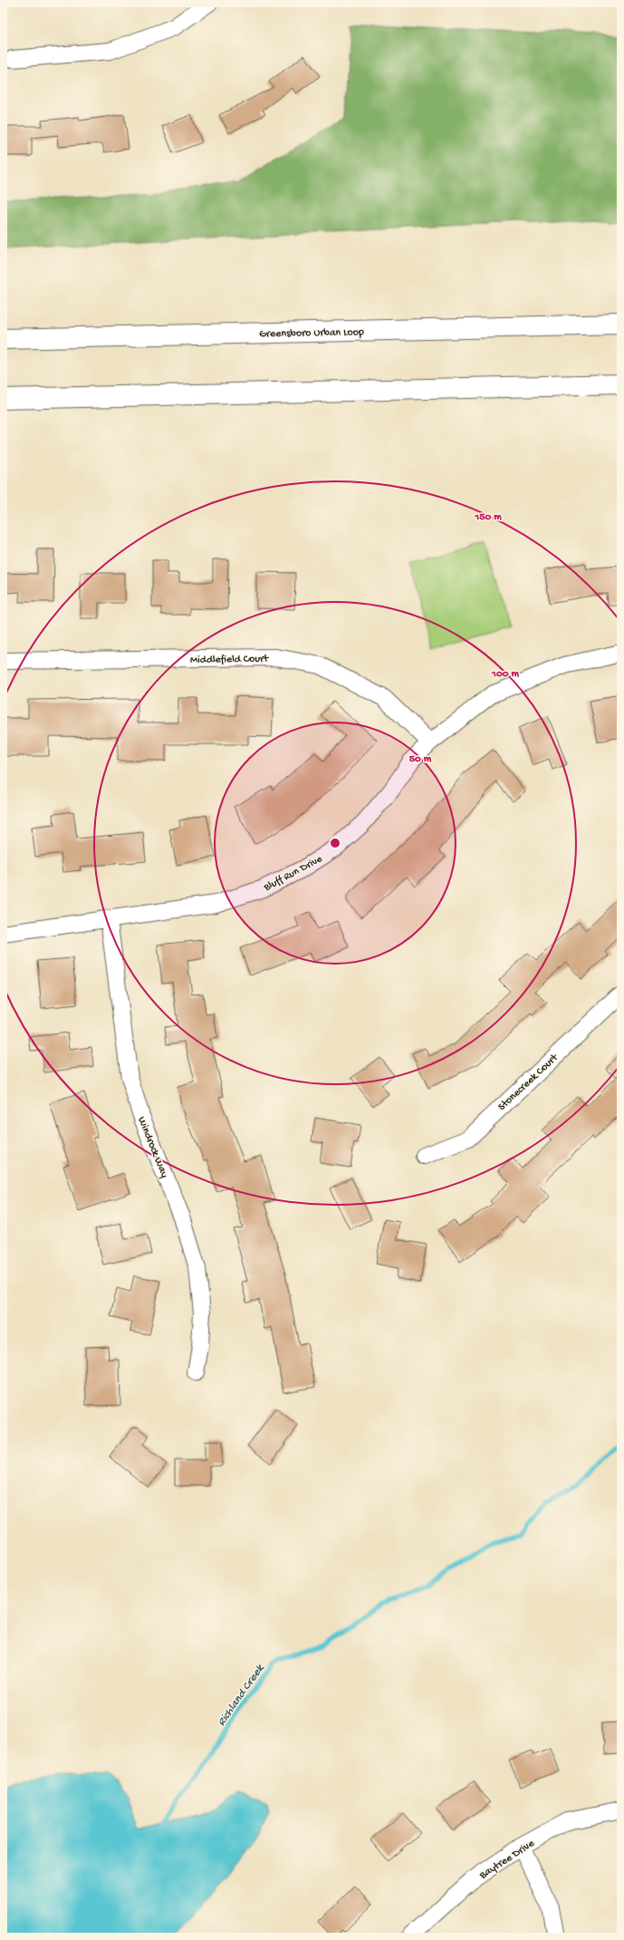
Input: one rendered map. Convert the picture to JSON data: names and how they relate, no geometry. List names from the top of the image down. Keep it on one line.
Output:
{"streets":{"highway":["Greensboro Urban Loop"],"street":["Middlefield Court","Bluff Run Drive","Stonecreek Court","Windrock Way","Baytree Drive"]},"crossings":[["Middlefield Court","Bluff Run Drive"],["Bluff Run Drive","Windrock Way"]],"water":["Richland Creek"],"rings":["150 m","100 m","50 m"]}
